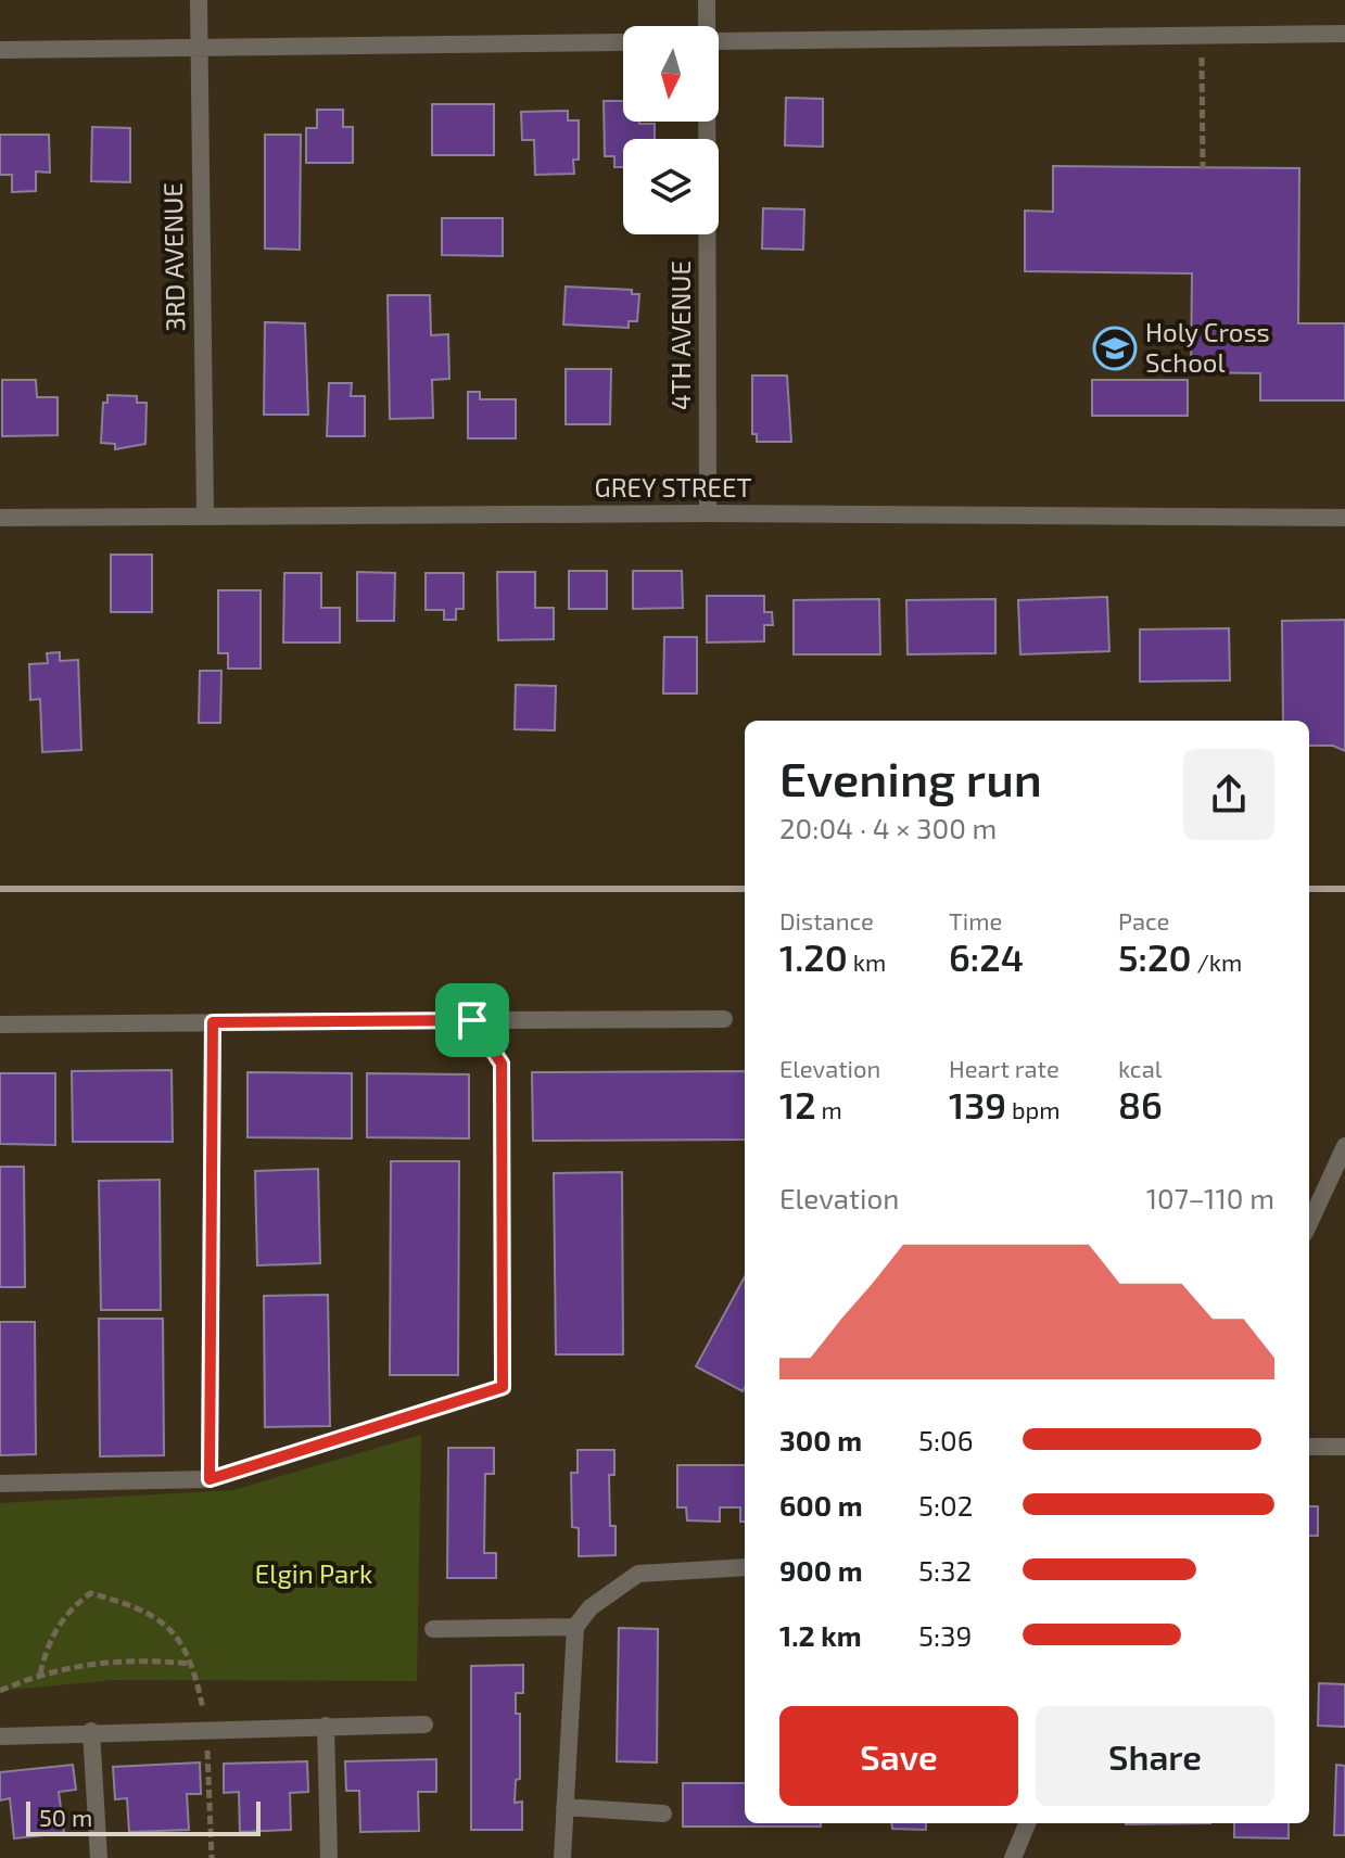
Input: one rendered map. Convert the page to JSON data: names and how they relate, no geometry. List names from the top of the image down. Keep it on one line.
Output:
{"streets":{"street":["3RD AVENUE","4TH AVENUE","GREY STREET"]},"crossings":[["3RD AVENUE","GREY STREET"],["4TH AVENUE","GREY STREET"]],"parks":["Elgin Park"],"places":{"school or university":["Holy Cross School"]},"scale_bar":"50 m","north":"bottom","page":{"heading":["Evening run","20:04 · 4 × 300 m"],"stats":[["Distance","1.20 km"],["Time","6:24"],["Pace","5:20 /km"],["Elevation","12 m"],["Heart rate","139 bpm"],["kcal","86"]],"chart":["Elevation","107–110 m"],"list":[{"name":"300 m","note":"5:06"},{"name":"600 m","note":"5:02"},{"name":"900 m","note":"5:32"},{"name":"1.2 km","note":"5:39"}],"buttons":["Save","Share"],"scale":"50 m"}}
